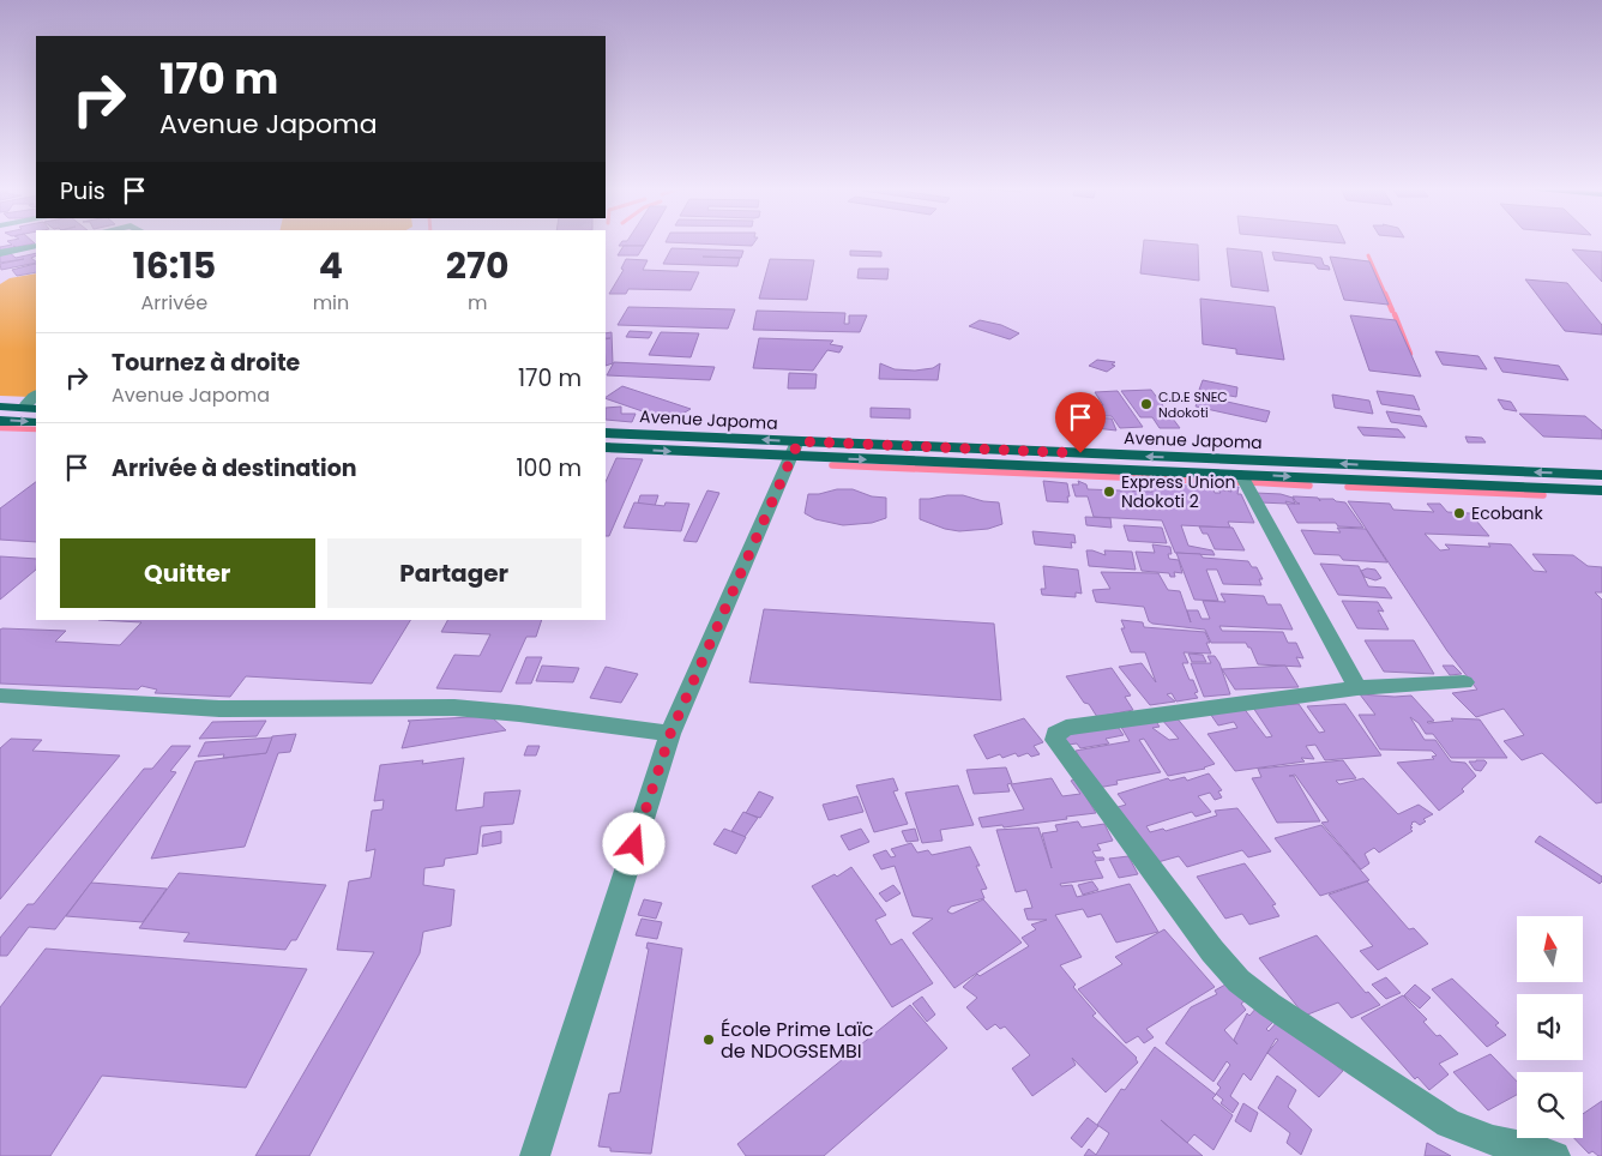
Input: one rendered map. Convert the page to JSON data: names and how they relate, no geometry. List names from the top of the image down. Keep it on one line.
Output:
{"streets":{"main road":["Avenue Japoma"]},"places":["C.D.E SNEC Ndokoti","Express Union Ndokoti 2","Ecobank","École Prime Laïc de NDOGSEMBI"],"north":"top","page":{"turn":["170 m","Avenue Japoma"],"then":"Puis","eta":["16:15","Arrivée","4","min","270","m"],"list":[{"name":"Tournez à droite","note":"Avenue Japoma","value":"170 m"},{"name":"Arrivée à destination","value":"100 m"}],"buttons":["Quitter","Partager"]}}
